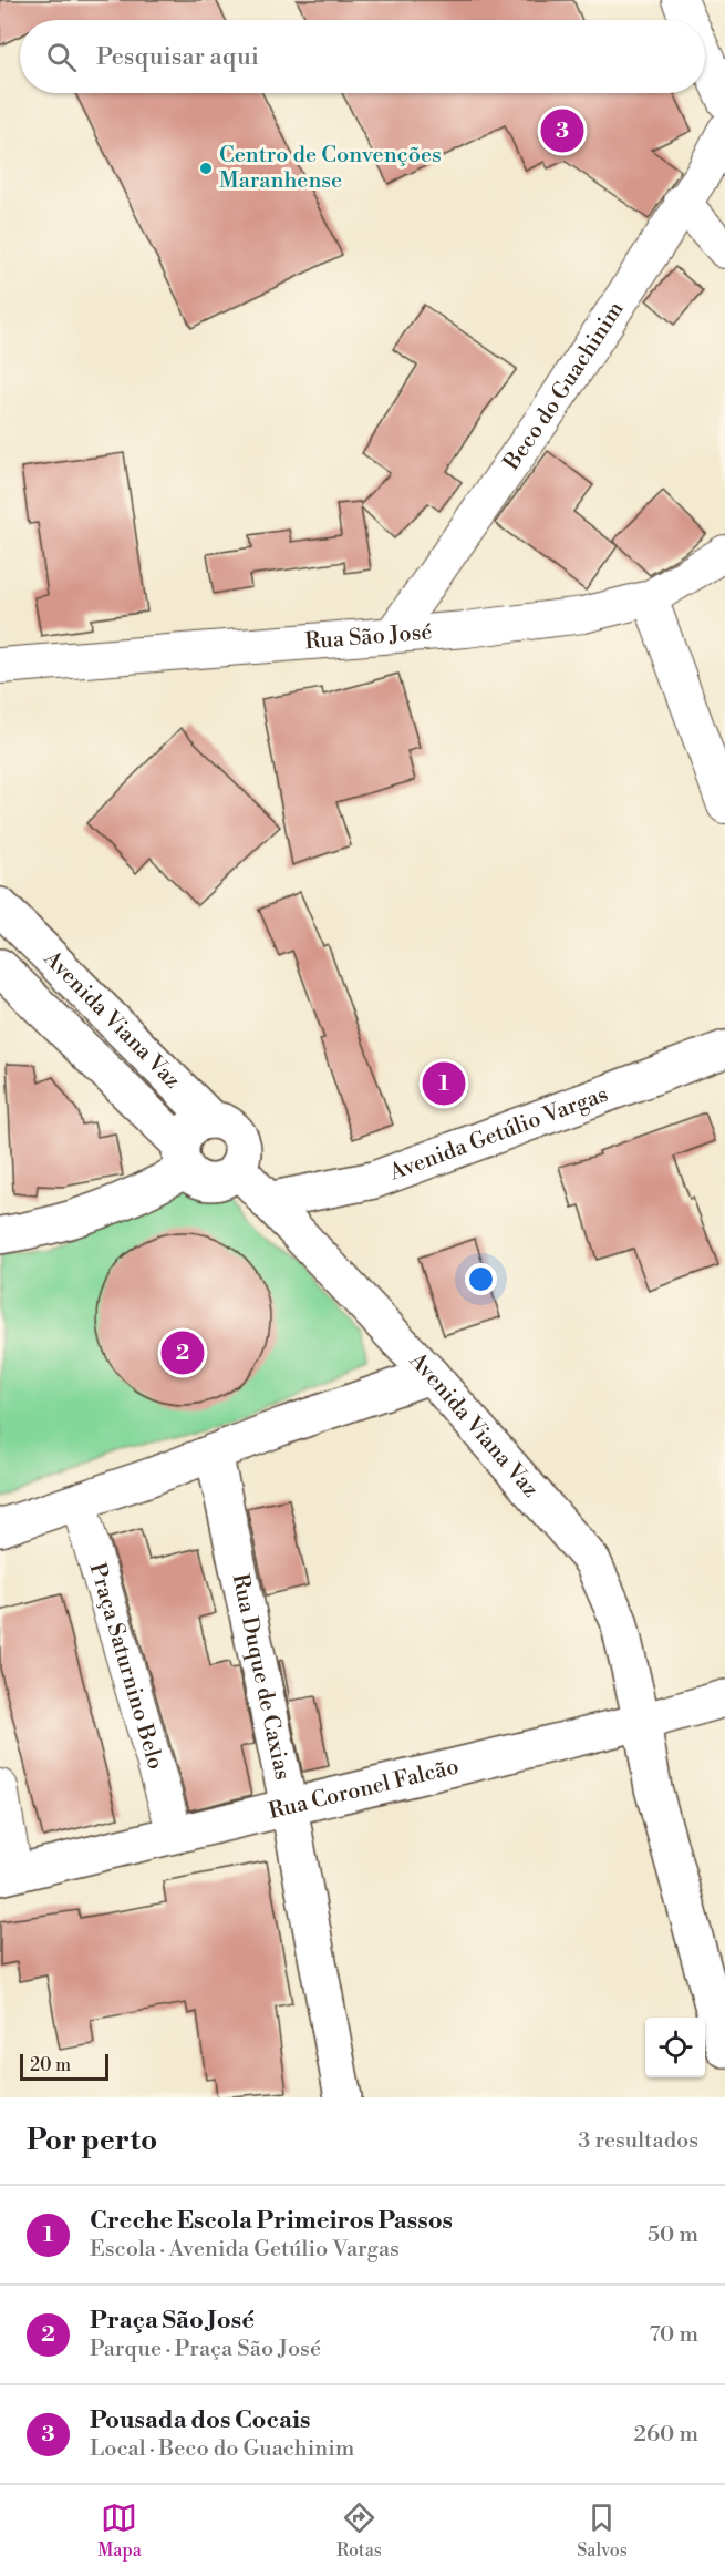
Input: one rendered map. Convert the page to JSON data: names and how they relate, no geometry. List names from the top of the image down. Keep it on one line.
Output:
{"streets":{"street":["Beco do Guachinim","Rua São José","Avenida Viana Vaz","Avenida Getúlio Vargas","Praça Saturnino Belo","Rua Duque de Caxias","Rua Coronel Falcão"]},"crossings":[["Beco do Guachinim","Rua São José"],["Avenida Viana Vaz","Avenida Getúlio Vargas"],["Avenida Viana Vaz","Rua Coronel Falcão"],["Praça Saturnino Belo","Rua Coronel Falcão"],["Rua Duque de Caxias","Rua Coronel Falcão"]],"places":["Centro de Convenções Maranhense"],"scale_bar":"20 m","page":{"search":"Pesquisar aqui","pins":["3","1","2"],"scale":"20 m","heading":["Por perto","3 resultados"],"list":[{"mark":"1","name":"Creche Escola Primeiros Passos","note":"Escola · Avenida Getúlio Vargas","value":"50 m"},{"mark":"2","name":"Praça São José","note":"Parque · Praça São José","value":"70 m"},{"mark":"3","name":"Pousada dos Cocais","note":"Local · Beco do Guachinim","value":"260 m"}],"nav":["Mapa","Rotas","Salvos"]}}
